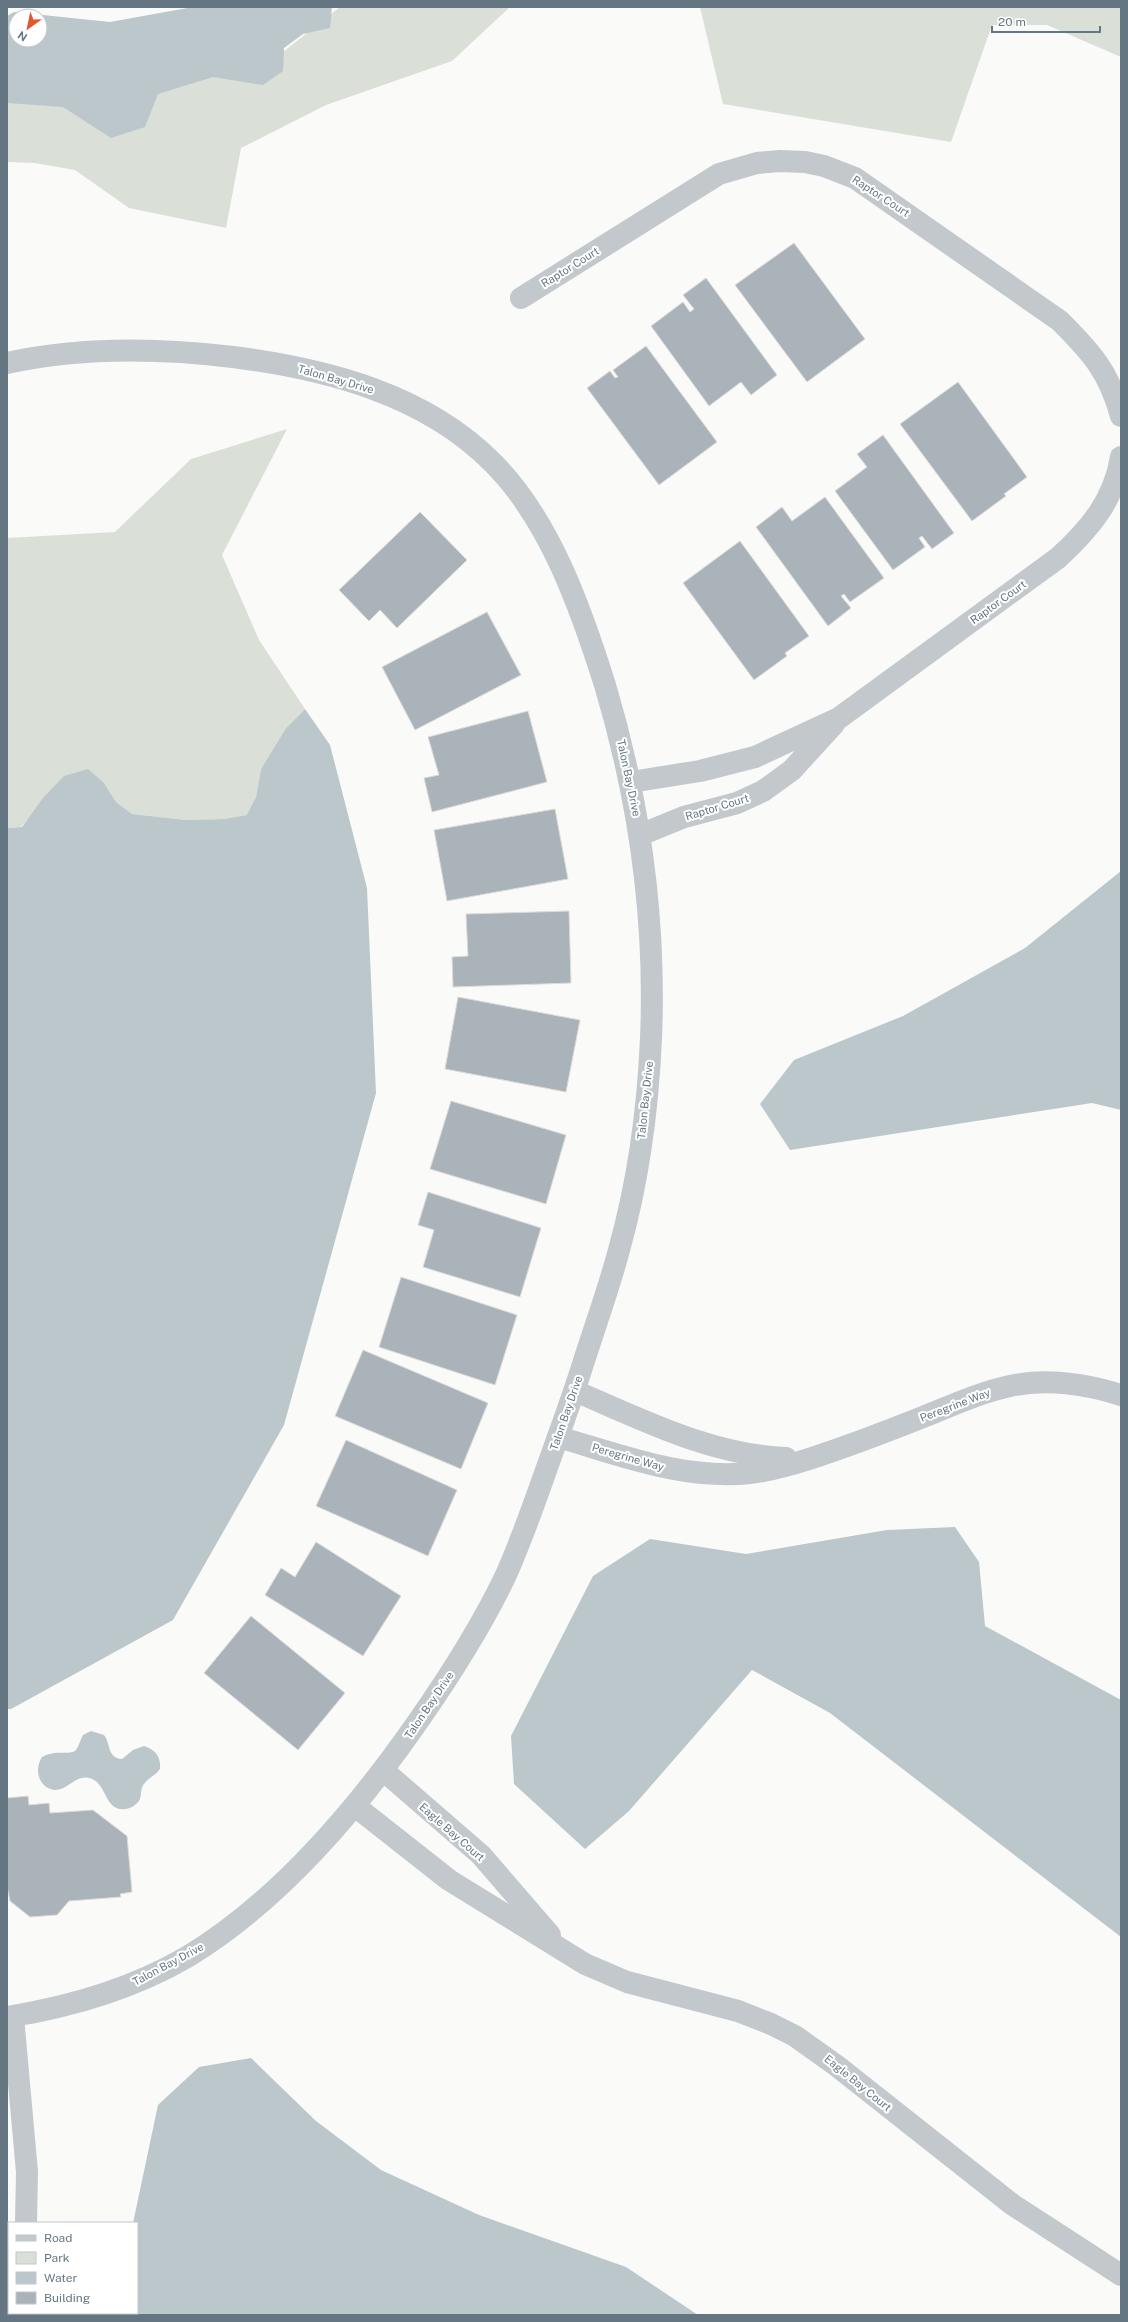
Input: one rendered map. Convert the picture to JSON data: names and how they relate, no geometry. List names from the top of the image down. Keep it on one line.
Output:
{"streets":{"street":["Raptor Court","Talon Bay Drive","Peregrine Way","Eagle Bay Court"]},"crossings":[["Raptor Court","Talon Bay Drive"],["Talon Bay Drive","Peregrine Way"],["Talon Bay Drive","Eagle Bay Court"]],"legend":["Road","Park","Water","Building"],"scale_bar":"20 m","north":"bottom left"}
